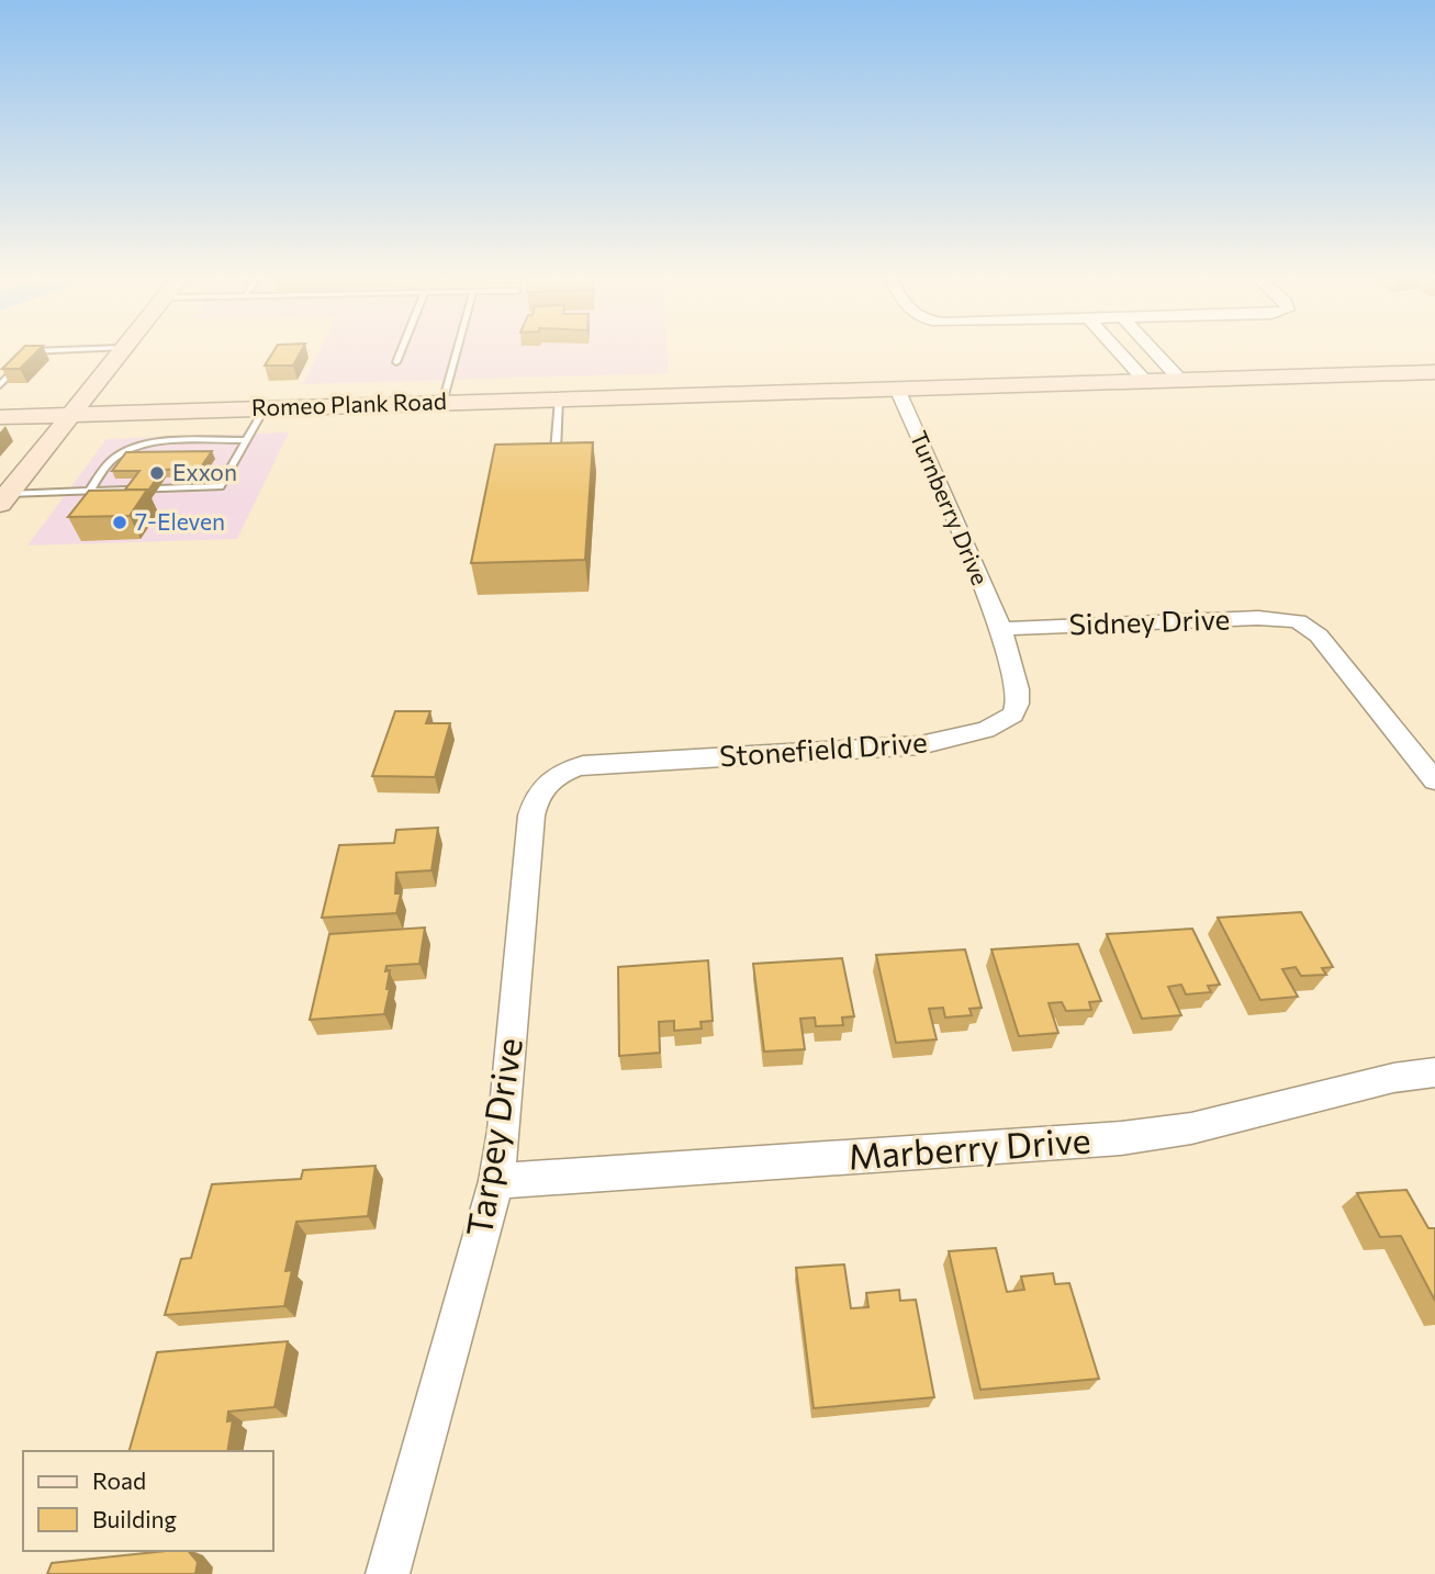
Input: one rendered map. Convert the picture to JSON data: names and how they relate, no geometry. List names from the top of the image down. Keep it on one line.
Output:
{"streets":{"main road":["Romeo Plank Road"],"street":["Turnberry Drive","Sidney Drive","Stonefield Drive","Tarpey Drive","Marberry Drive"]},"crossings":[["Romeo Plank Road","Turnberry Drive"],["Turnberry Drive","Sidney Drive"],["Turnberry Drive","Stonefield Drive"],["Sidney Drive","Stonefield Drive"],["Stonefield Drive","Tarpey Drive"],["Tarpey Drive","Marberry Drive"]],"places":["Exxon","7-Eleven"],"legend":["Road","Building"]}
